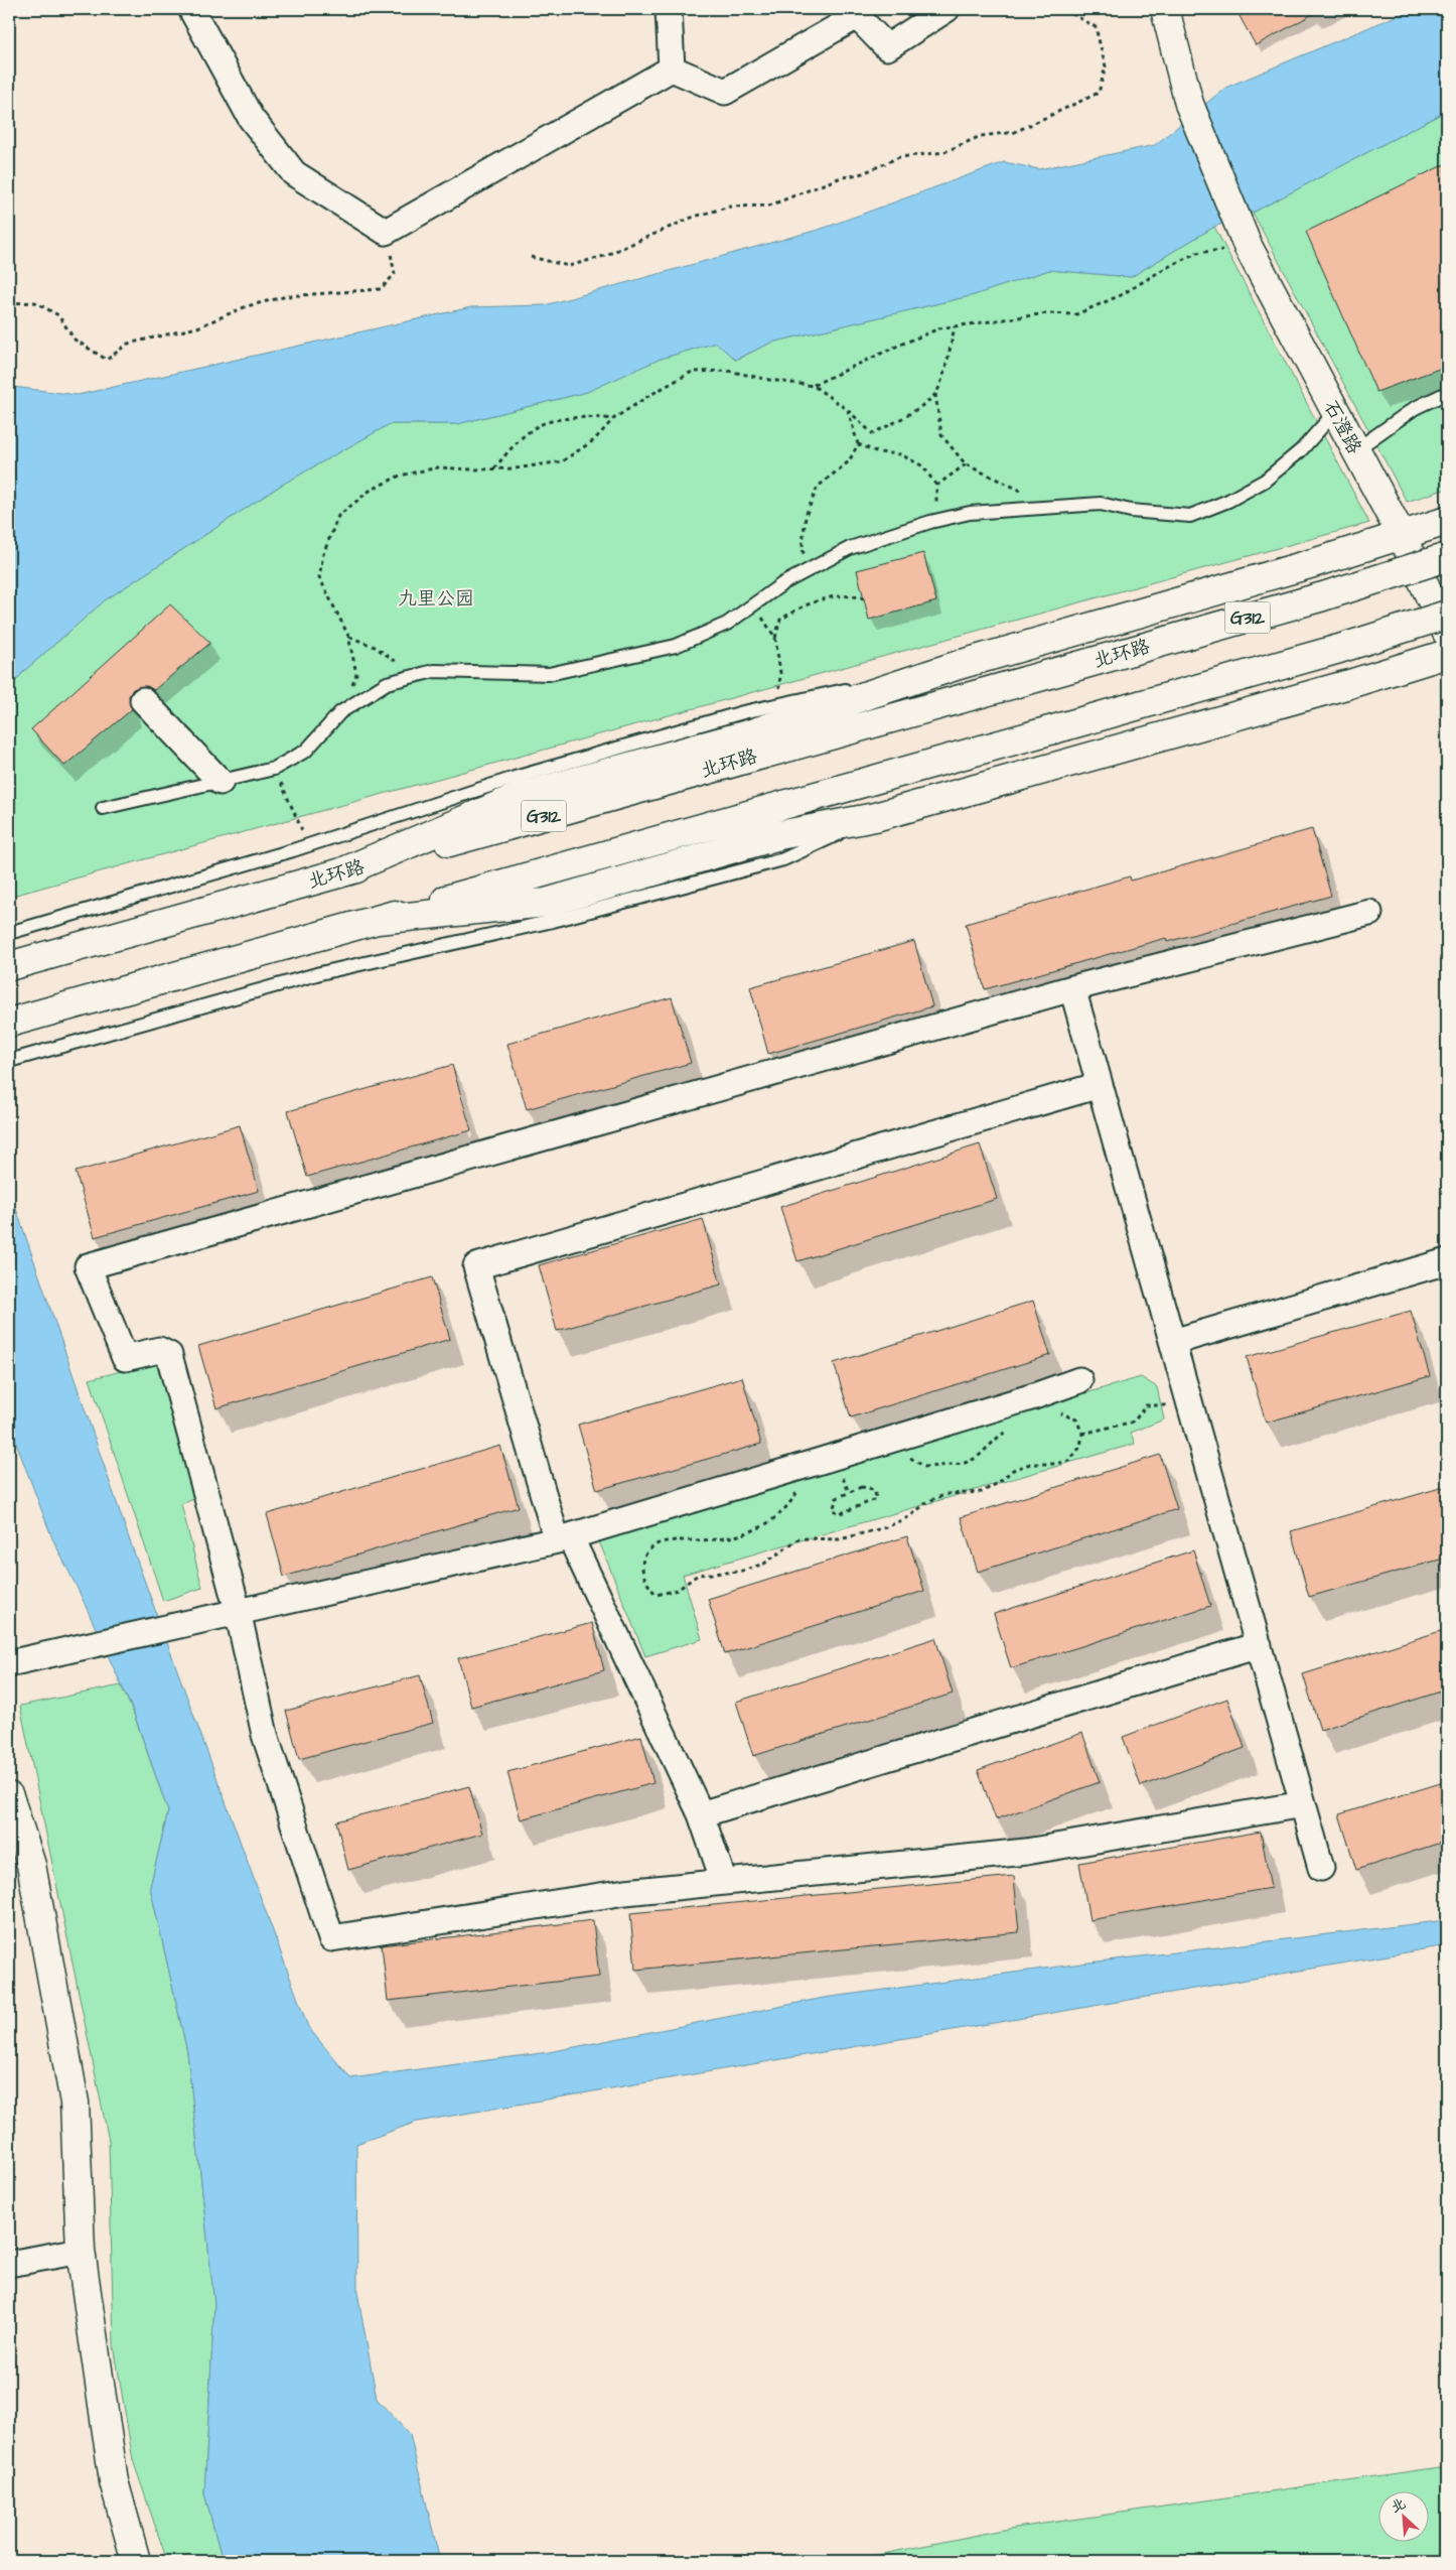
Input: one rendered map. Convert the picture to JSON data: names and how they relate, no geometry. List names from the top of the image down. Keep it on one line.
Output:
{"streets":{"main road":["石澄路","G312","北环路"]},"parks":["九里公园"],"north":"top left"}
